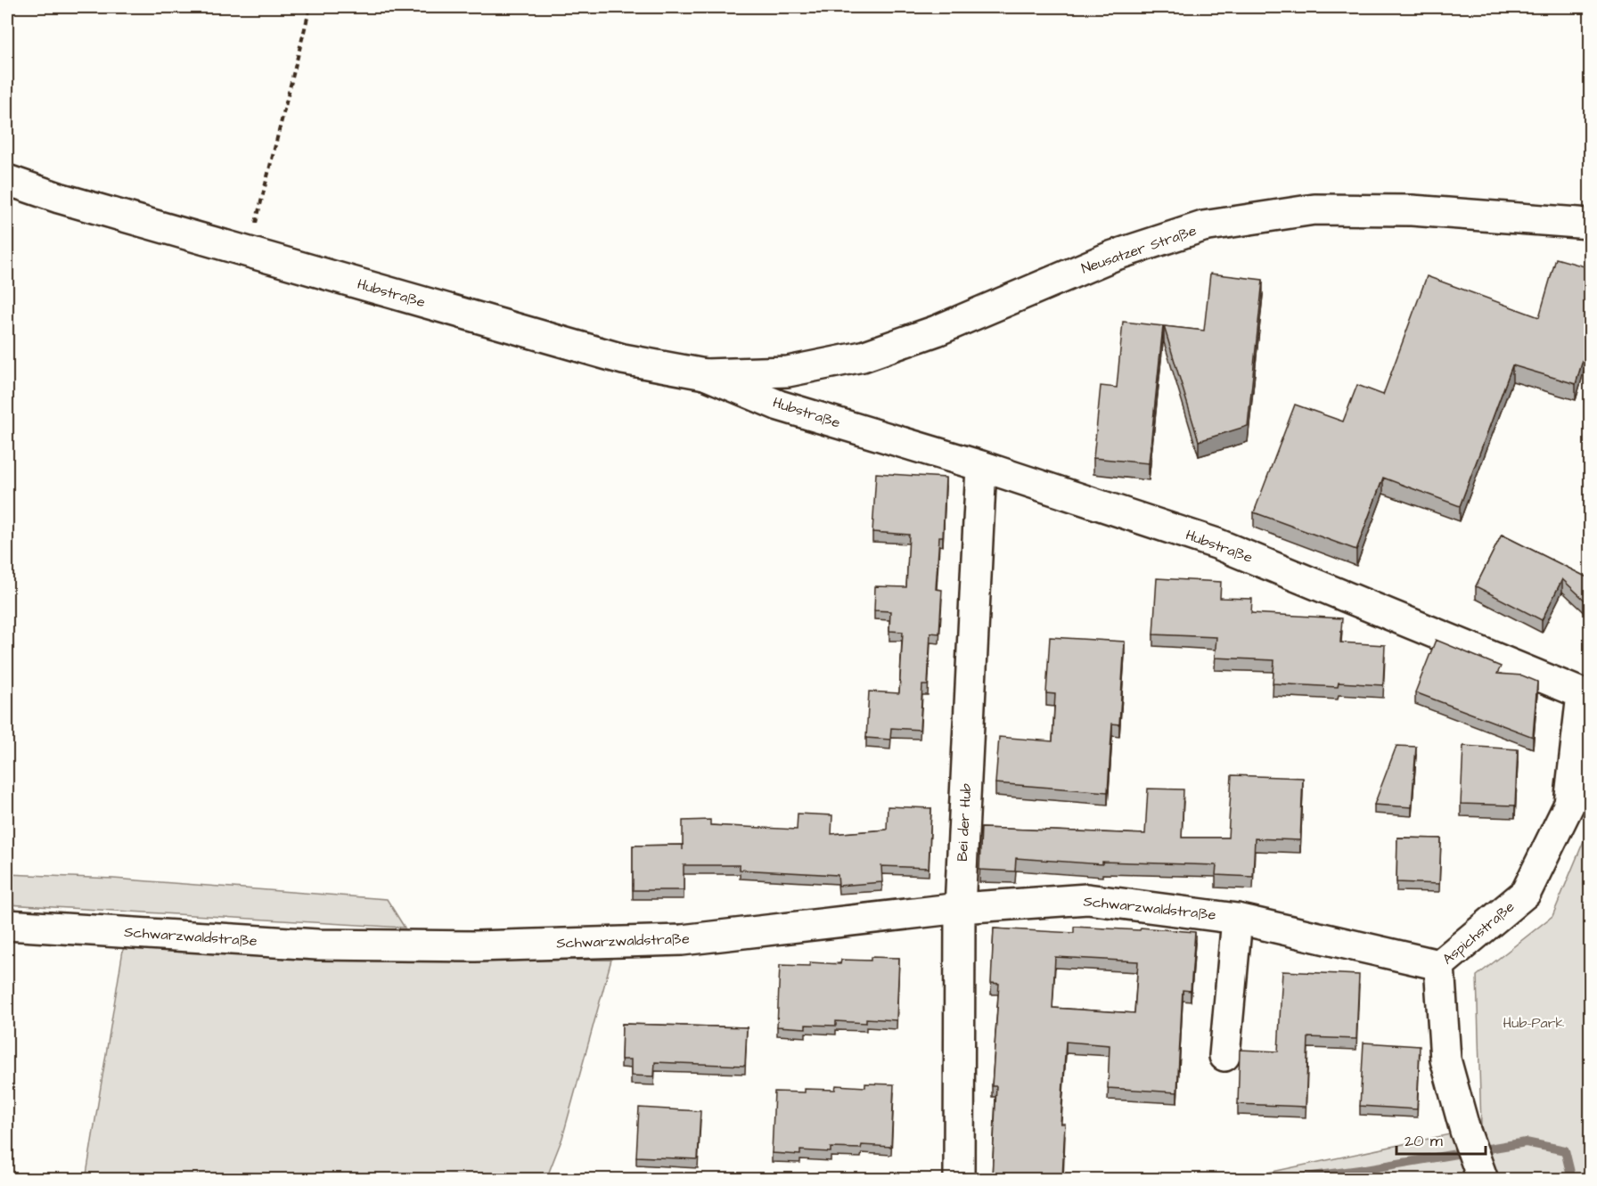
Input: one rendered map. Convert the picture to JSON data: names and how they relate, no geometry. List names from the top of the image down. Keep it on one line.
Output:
{"streets":{"street":["Neusatzer Straße","Hubstraße","Bei der Hub","Schwarzwaldstraße","Aspichstraße"]},"crossings":[["Neusatzer Straße","Hubstraße"],["Hubstraße","Bei der Hub"],["Hubstraße","Aspichstraße"],["Bei der Hub","Schwarzwaldstraße"],["Schwarzwaldstraße","Aspichstraße"]],"parks":["Hub-Park"],"scale_bar":"20 m"}
